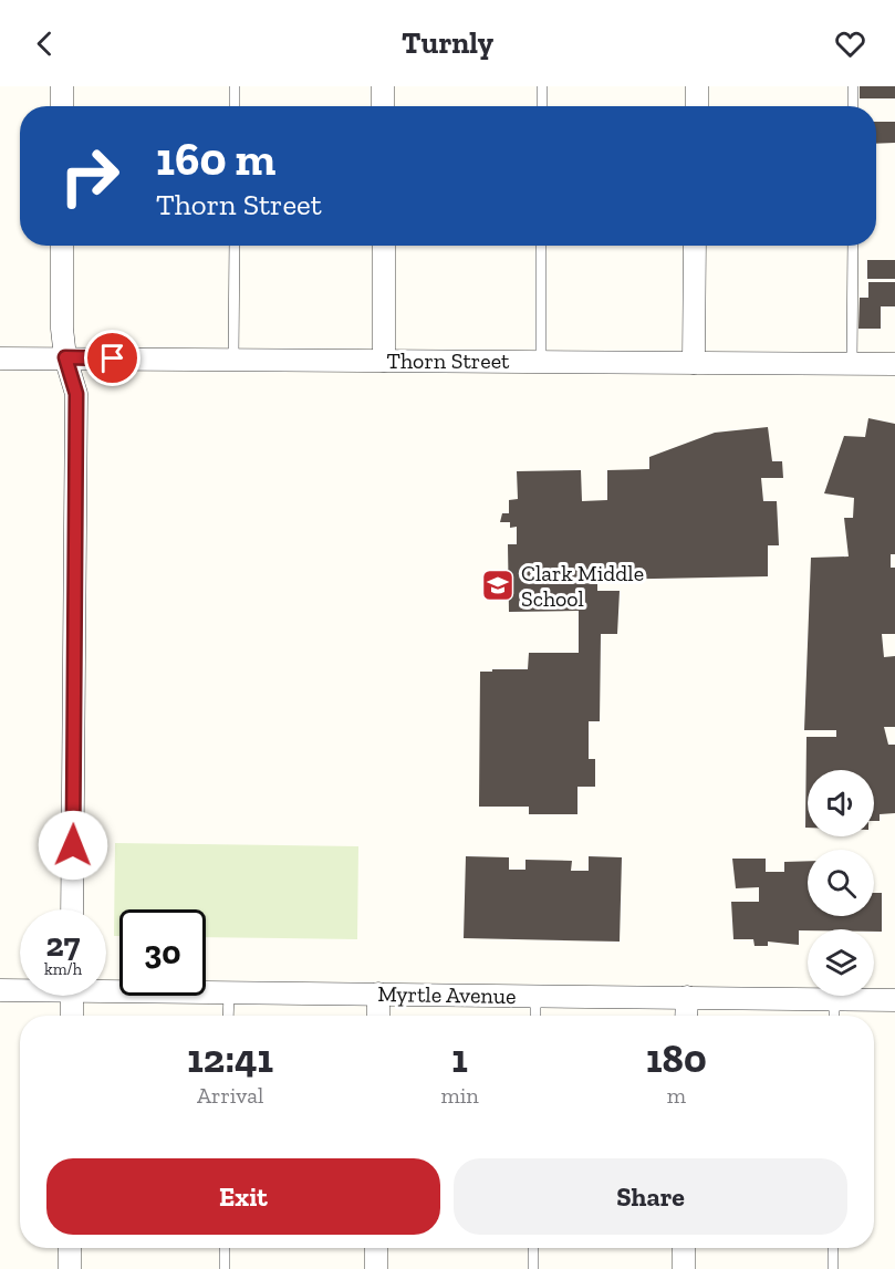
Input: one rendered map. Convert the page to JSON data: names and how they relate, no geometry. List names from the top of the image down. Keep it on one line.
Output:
{"streets":{"street":["Thorn Street","Myrtle Avenue"]},"places":{"school or university":["Clark Middle School"]},"page":{"header":"Turnly","turn":["160 m","Thorn Street"],"speed":"27 km/h","limit":"30","eta":["12:41","Arrival","1","min","180","m"],"buttons":["Exit","Share"]}}
